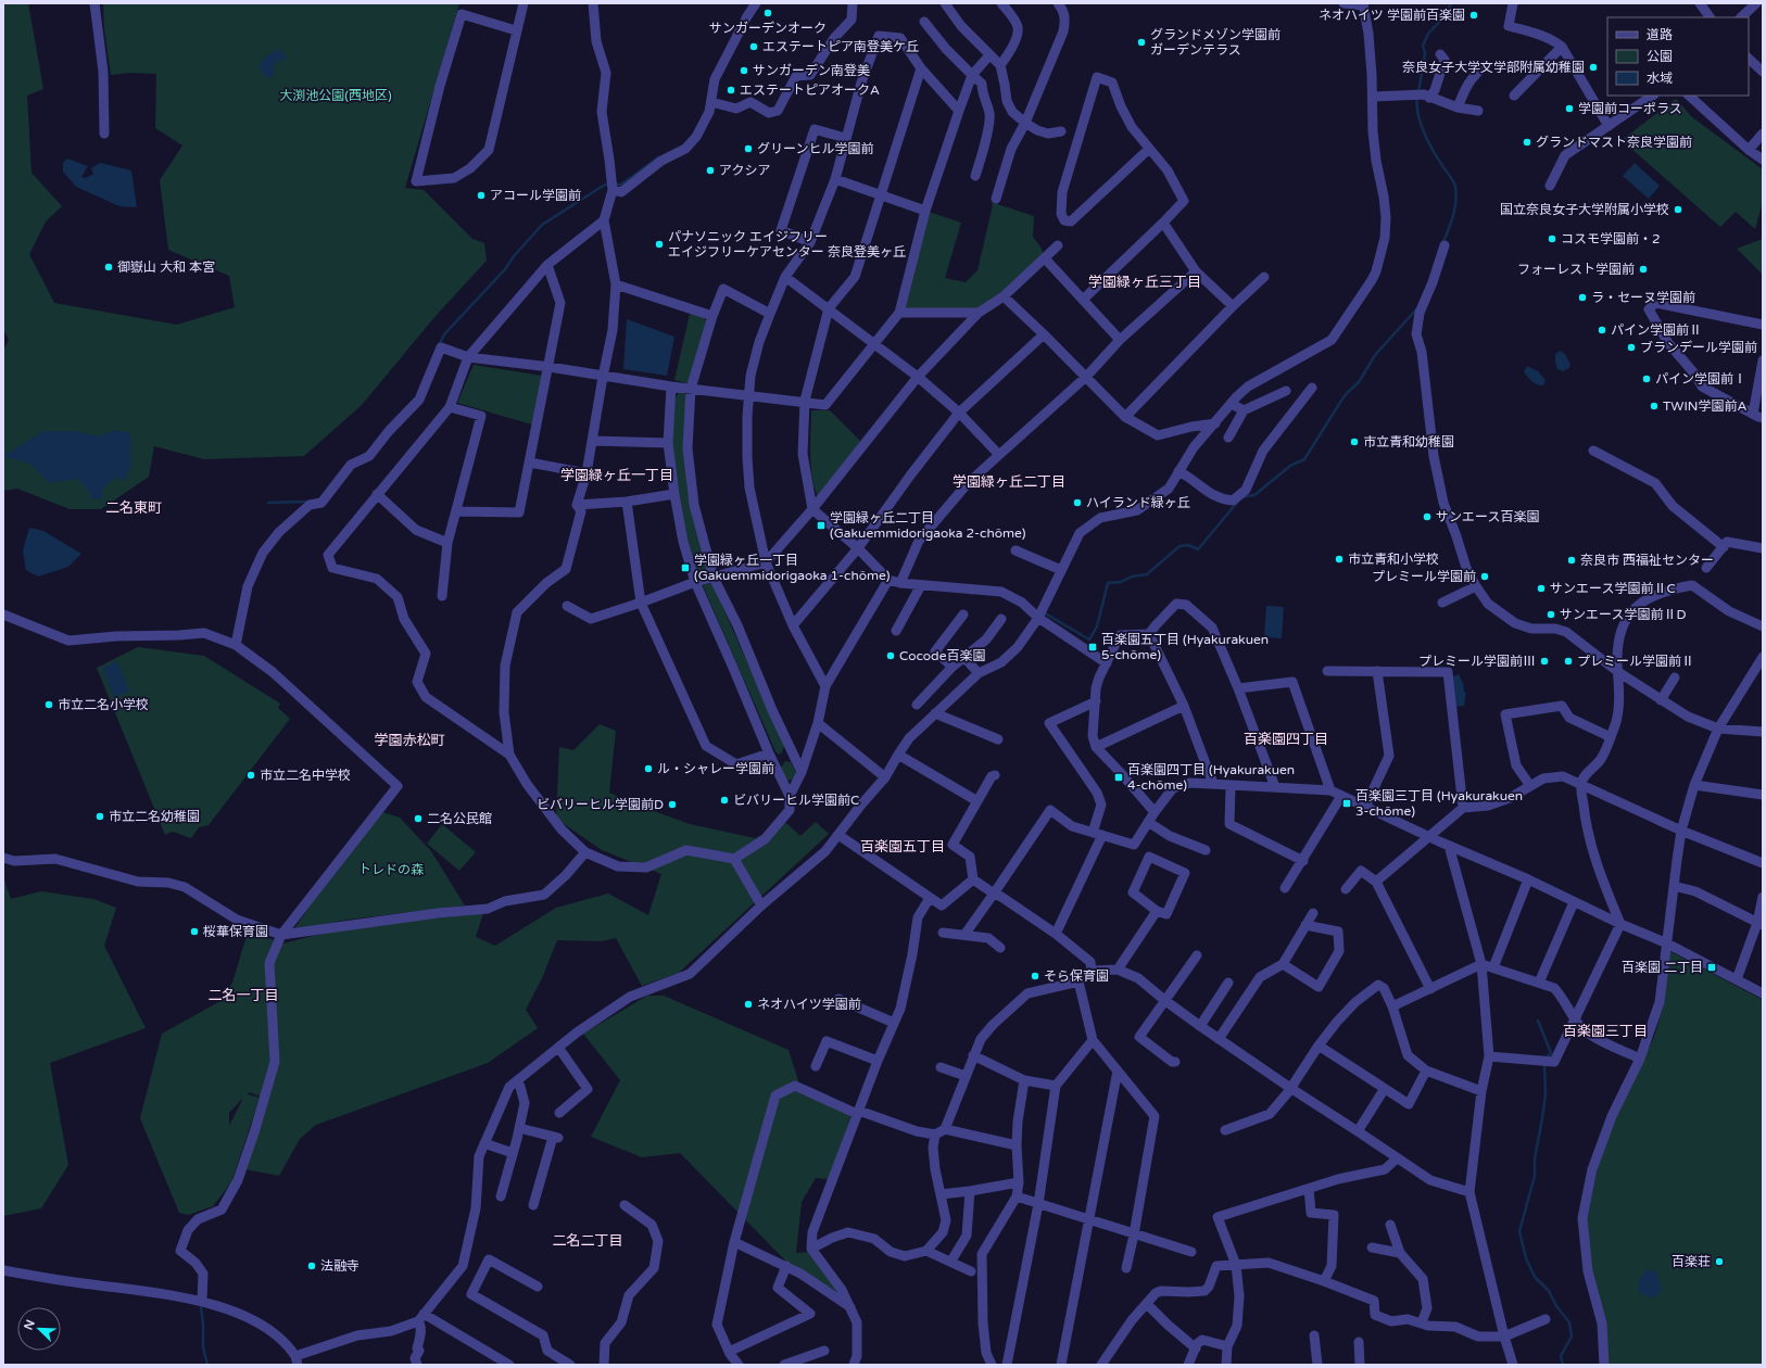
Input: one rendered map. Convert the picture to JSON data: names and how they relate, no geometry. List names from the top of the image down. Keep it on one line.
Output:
{"districts":["学園緑ヶ丘三丁目","学園緑ヶ丘一丁目","学園緑ヶ丘二丁目","二名東町","百楽園四丁目","学園赤松町","百楽園五丁目","二名一丁目","百楽園三丁目","二名二丁目"],"parks":["大渕池公園(西地区)","トレドの森"],"places":{"other":["サンガーデンオーク","ネオハイツ 学園前百楽園","グランドメゾン学園前 ガーデンテラス","エステートピア南登美ケ丘","奈良女子大学文学部附属幼稚園","サンガーデン南登美","エステートピアオークA","学園前コーポラス","グランドマスト奈良学園前","グリーンヒル学園前","アクシア","アコール学園前","国立奈良女子大学附属小学校","コスモ学園前・2","パナソニック エイジフリー エイジフリーケアセンター 奈良登美ヶ丘","御嶽山 大和 本宮","フォーレスト学園前","ラ・セーヌ学園前","パイン学園前Ⅱ","ブランデール学園前","パイン学園前Ⅰ","TWIN学園前A","市立青和幼稚園","ハイランド緑ヶ丘","サンエース百楽園","市立青和小学校","奈良市 西福祉センター","プレミール学園前","サンエース学園前ⅡC","サンエース学園前ⅡD","Cocode百楽園","プレミール学園前Ⅲ","プレミール学園前Ⅱ","市立二名小学校","ル・シャレー学園前","市立二名中学校","ビバリーヒル学園前C","ビバリーヒル学園前D","市立二名幼稚園","二名公民館","桜華保育園","そら保育園","ネオハイツ学園前","百楽荘","法融寺"],"transit":["学園緑ヶ丘二丁目 (Gakuemmidorigaoka 2-chōme)","学園緑ヶ丘一丁目 (Gakuemmidorigaoka 1-chōme)","百楽園五丁目 (Hyakurakuen 5-chōme)","百楽園四丁目 (Hyakurakuen 4-chōme)","百楽園三丁目 (Hyakurakuen 3-chōme)","百楽園 二丁目"]},"legend":["道路","公園","水域"],"north":"top left"}
